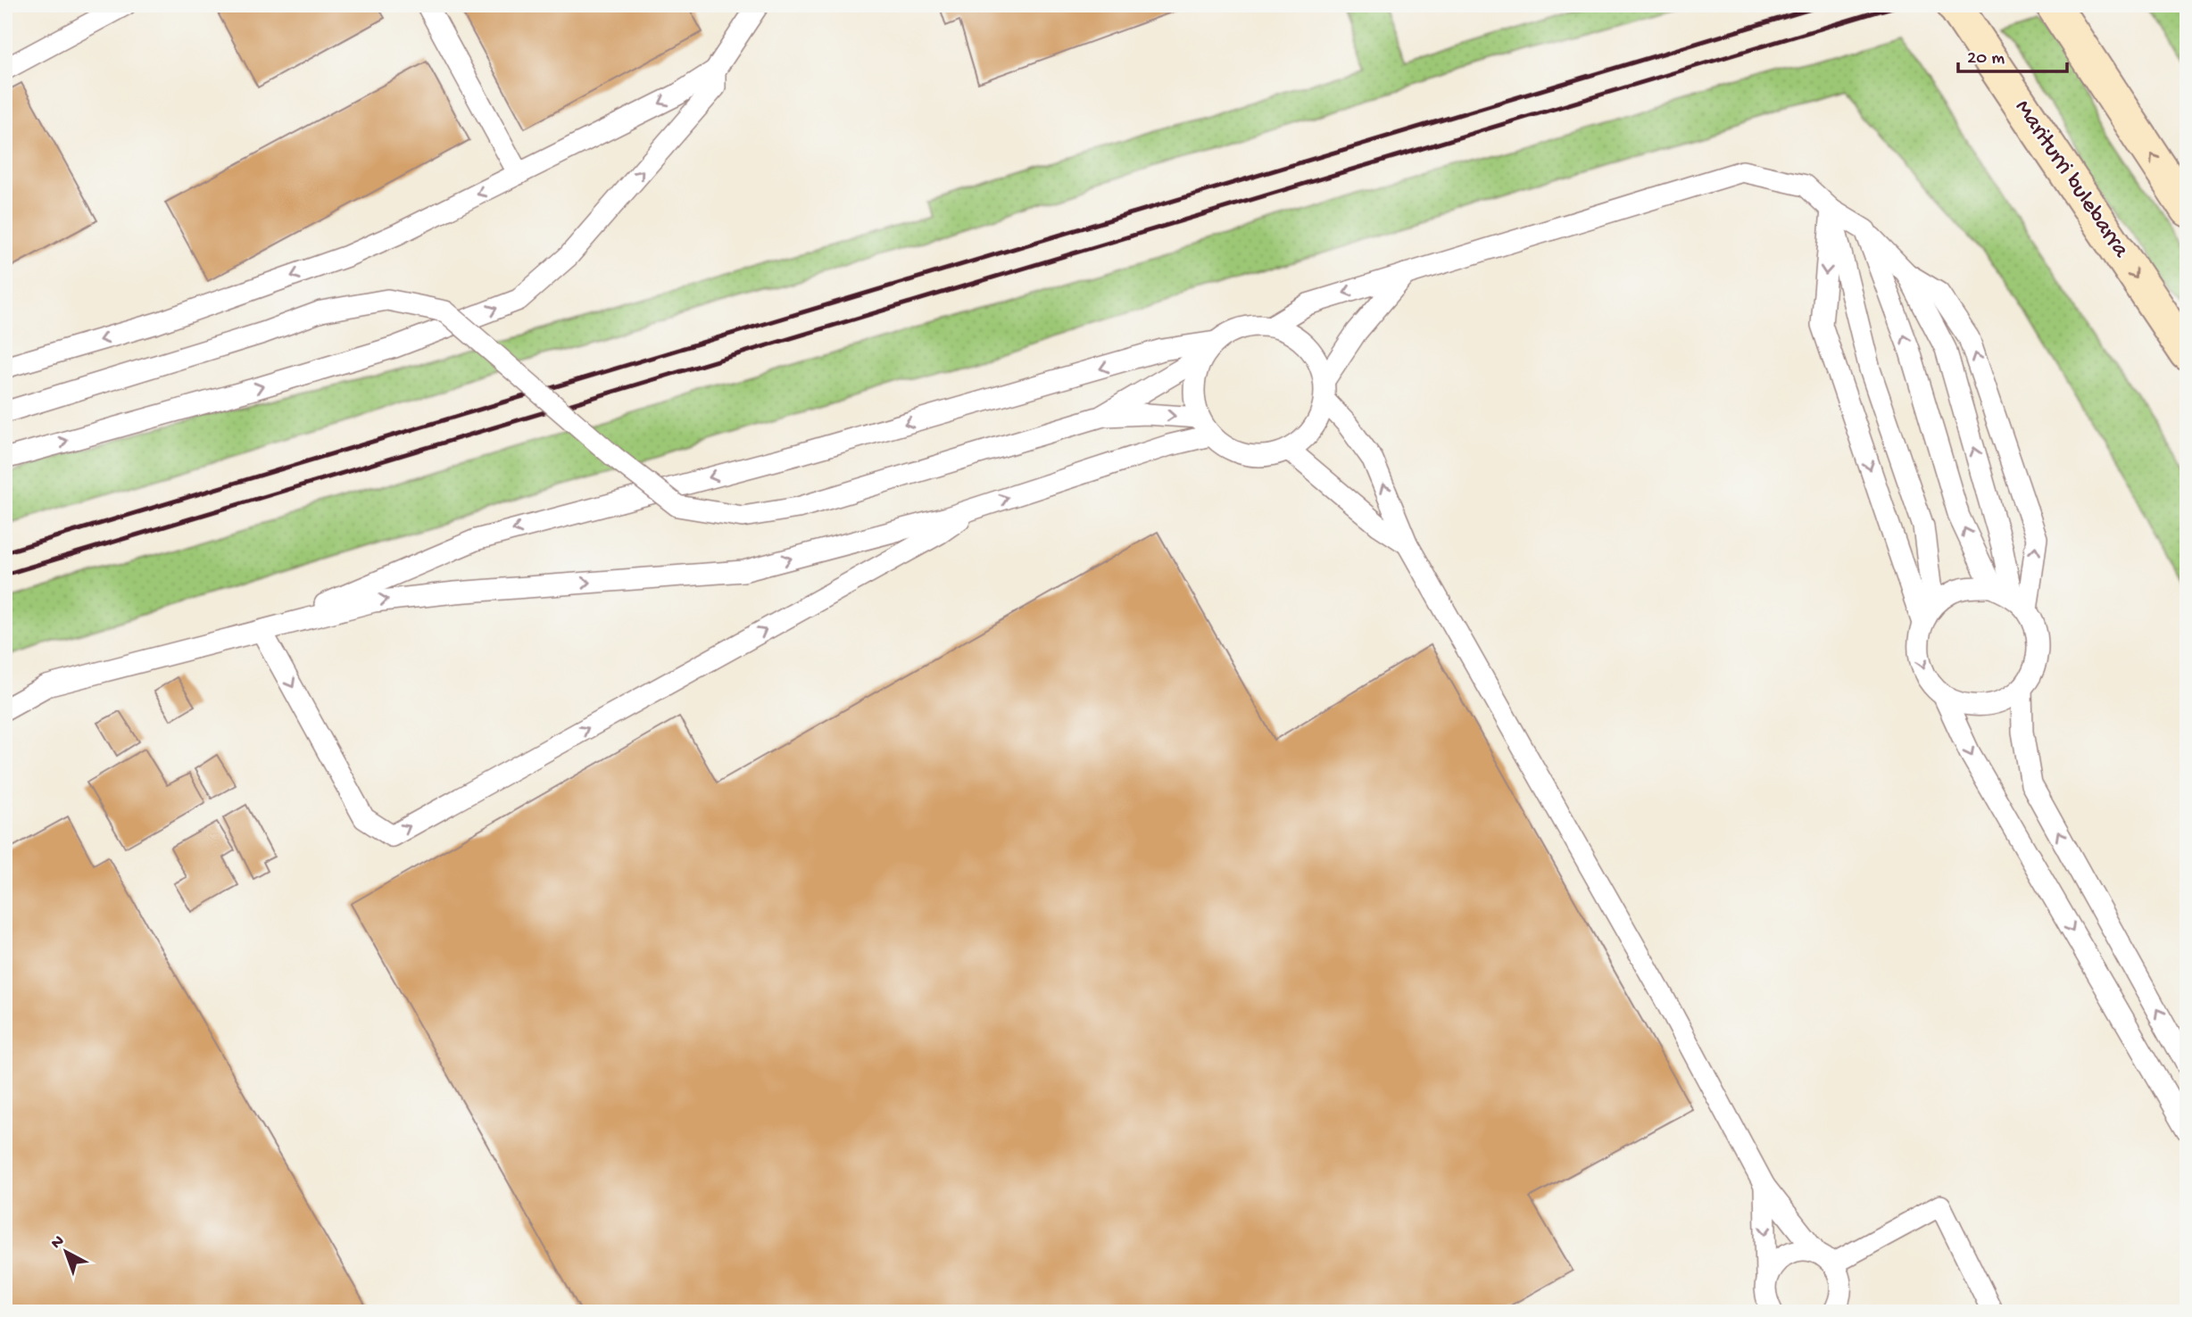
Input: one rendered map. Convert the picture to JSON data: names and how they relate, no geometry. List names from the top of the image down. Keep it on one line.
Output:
{"streets":{"main road":["Mariturri bulebarra"]},"scale_bar":"20 m","north":"top left"}
